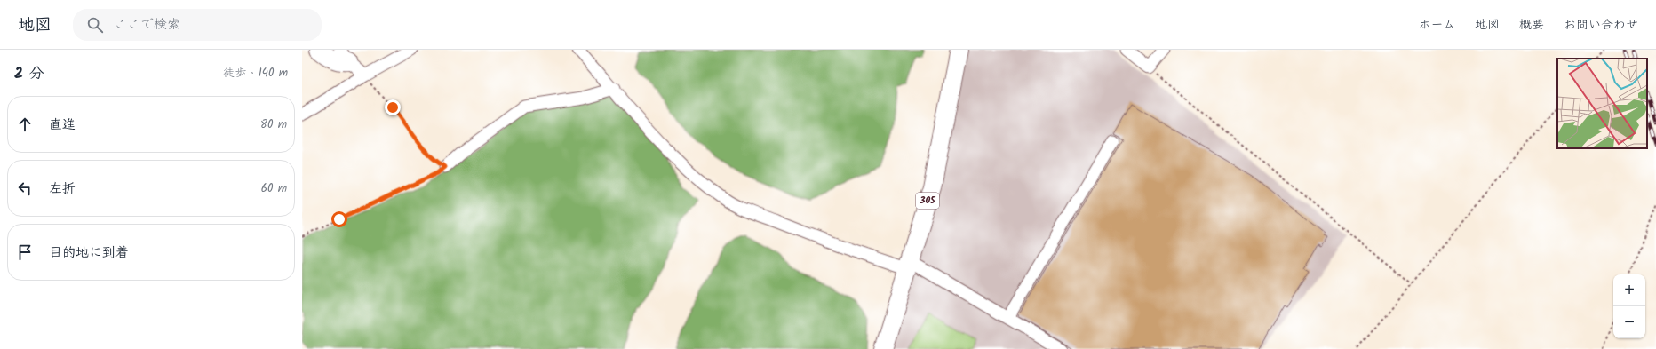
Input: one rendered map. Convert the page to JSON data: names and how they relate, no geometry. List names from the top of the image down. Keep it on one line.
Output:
{"streets":{"highway":["305"]},"page":{"header":"地図","search":"ここで検索","nav":["ホーム","地図","概要","お問い合わせ"],"heading":["2 分","徒歩 · 140 m"],"list":[["直進","80 m"],["左折","60 m"],"目的地に到着"],"map_buttons":["+","−"]}}
